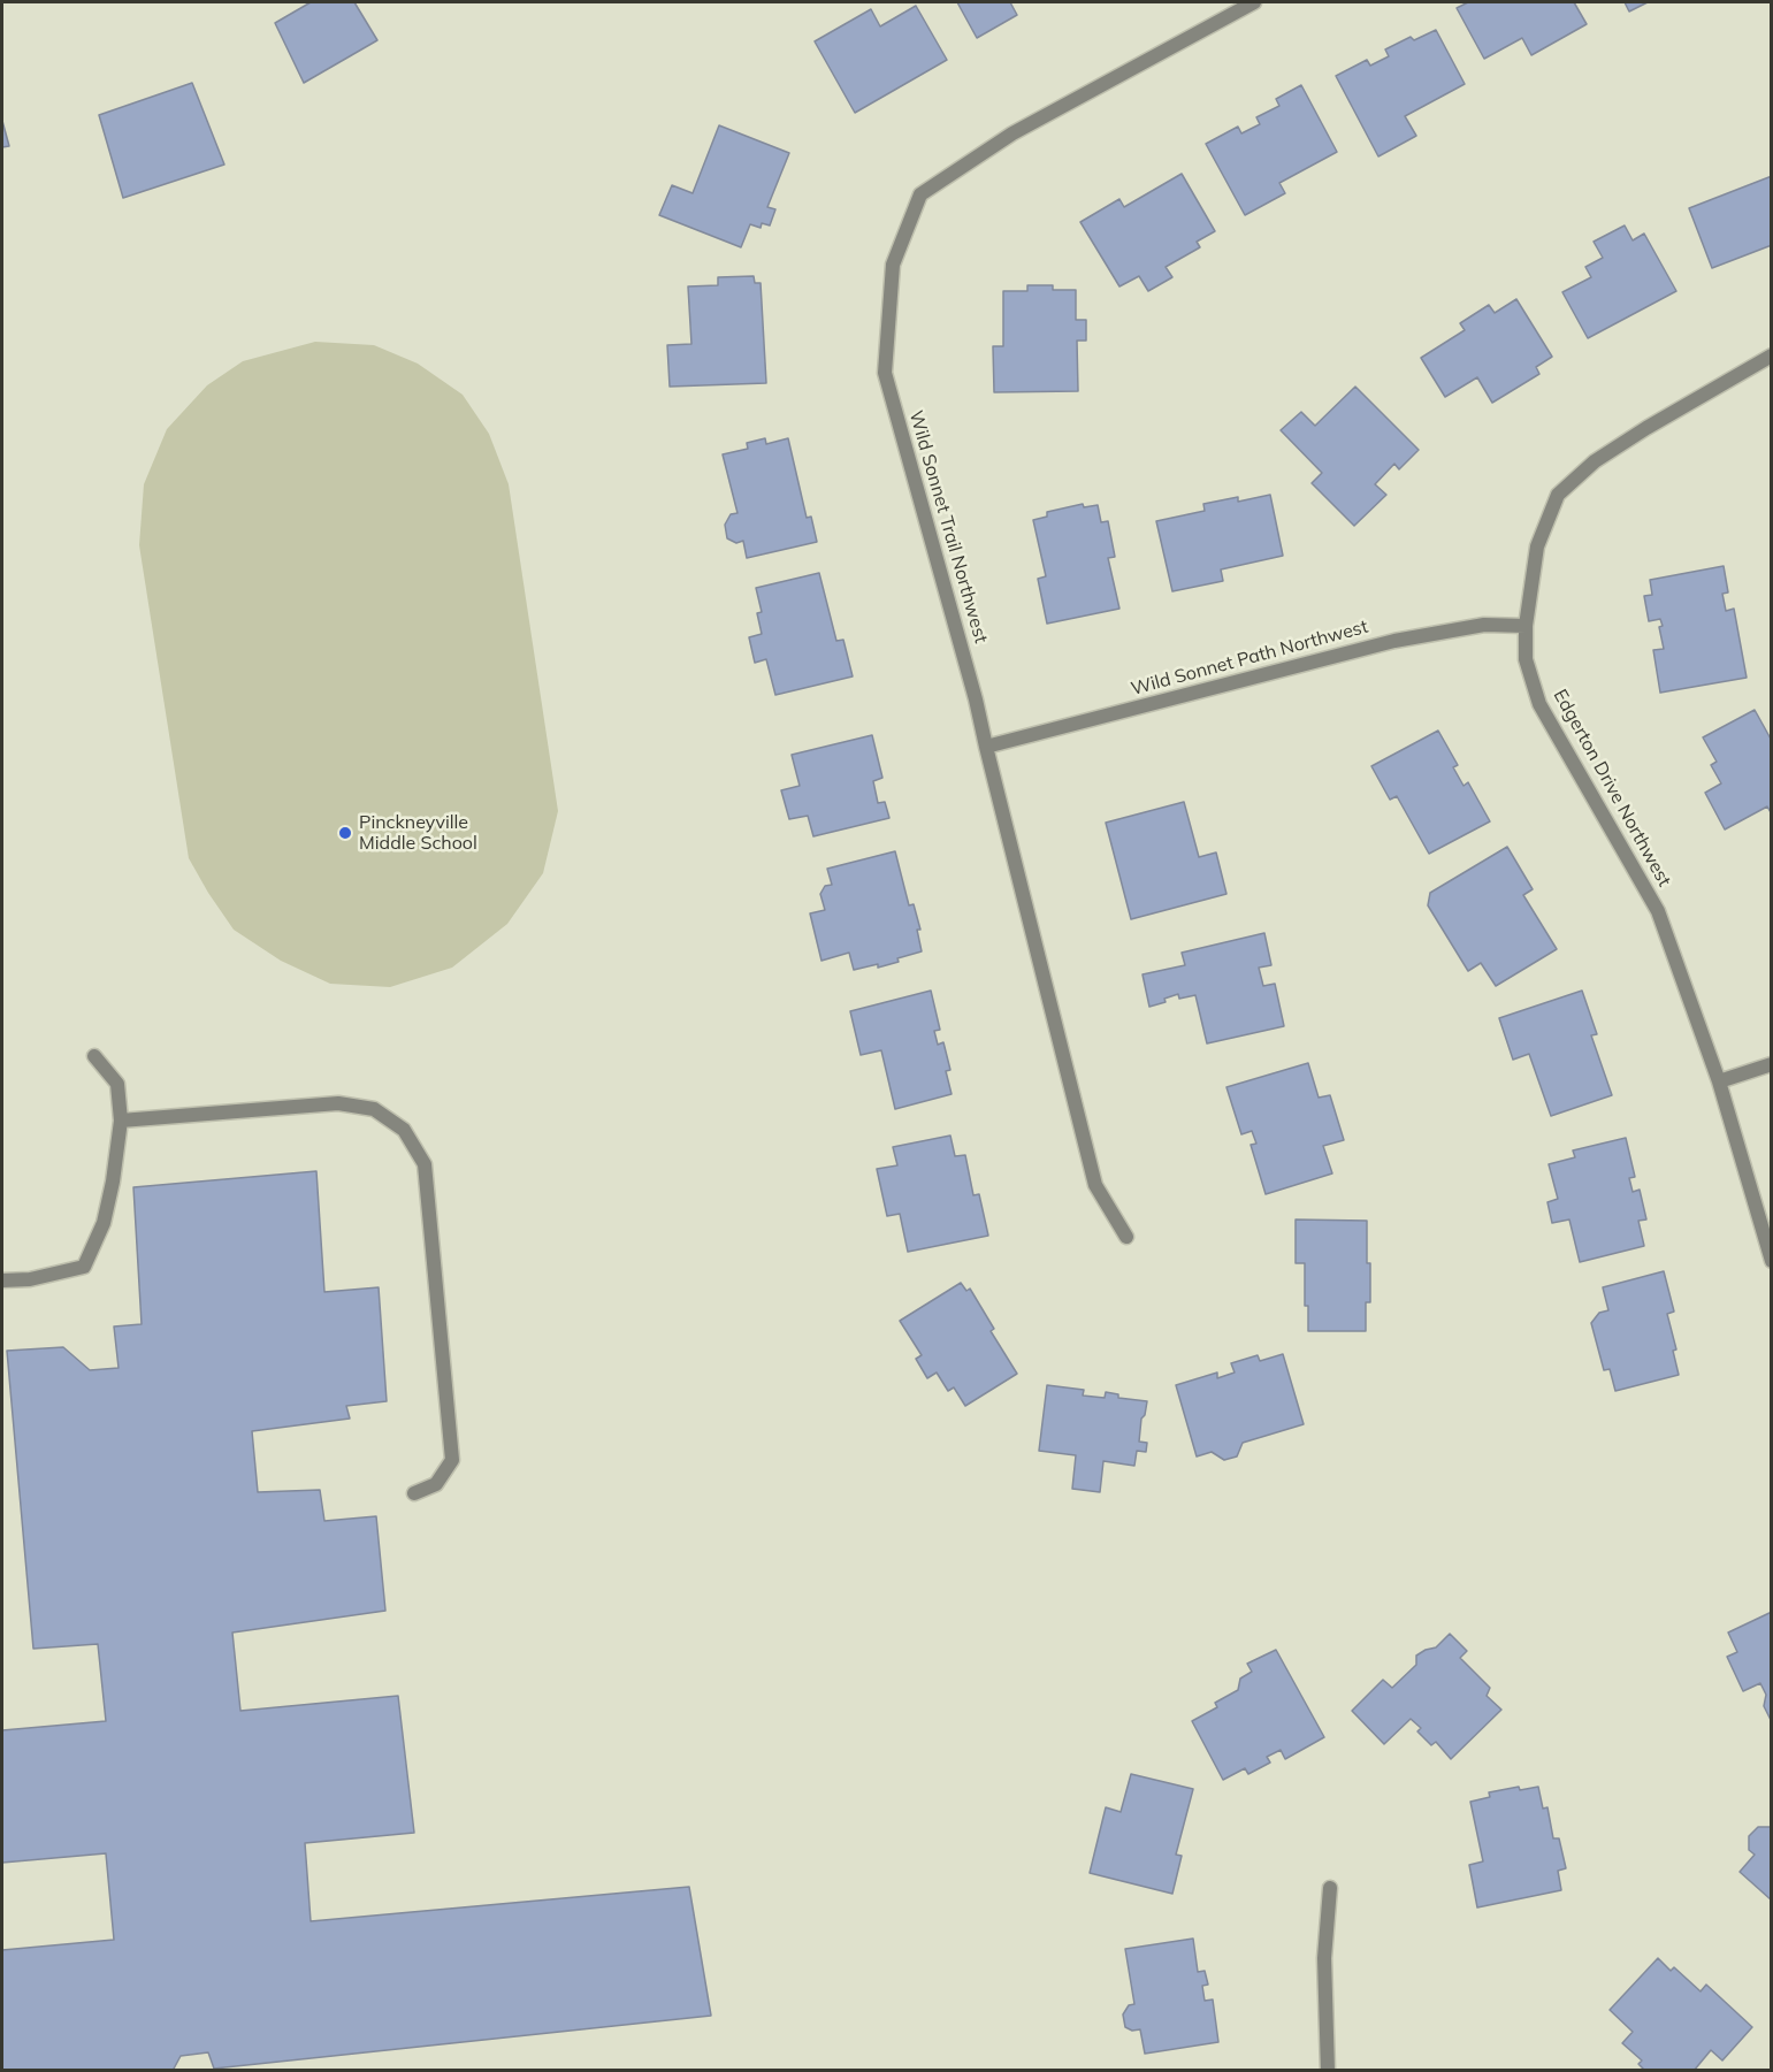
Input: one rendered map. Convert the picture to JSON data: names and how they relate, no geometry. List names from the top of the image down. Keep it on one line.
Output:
{"streets":{"street":["Wild Sonnet Trail Northwest","Wild Sonnet Path Northwest","Edgerton Drive Northwest"]},"crossings":[["Wild Sonnet Trail Northwest","Wild Sonnet Path Northwest"],["Wild Sonnet Path Northwest","Edgerton Drive Northwest"]],"places":["Pinckneyville Middle School"]}
